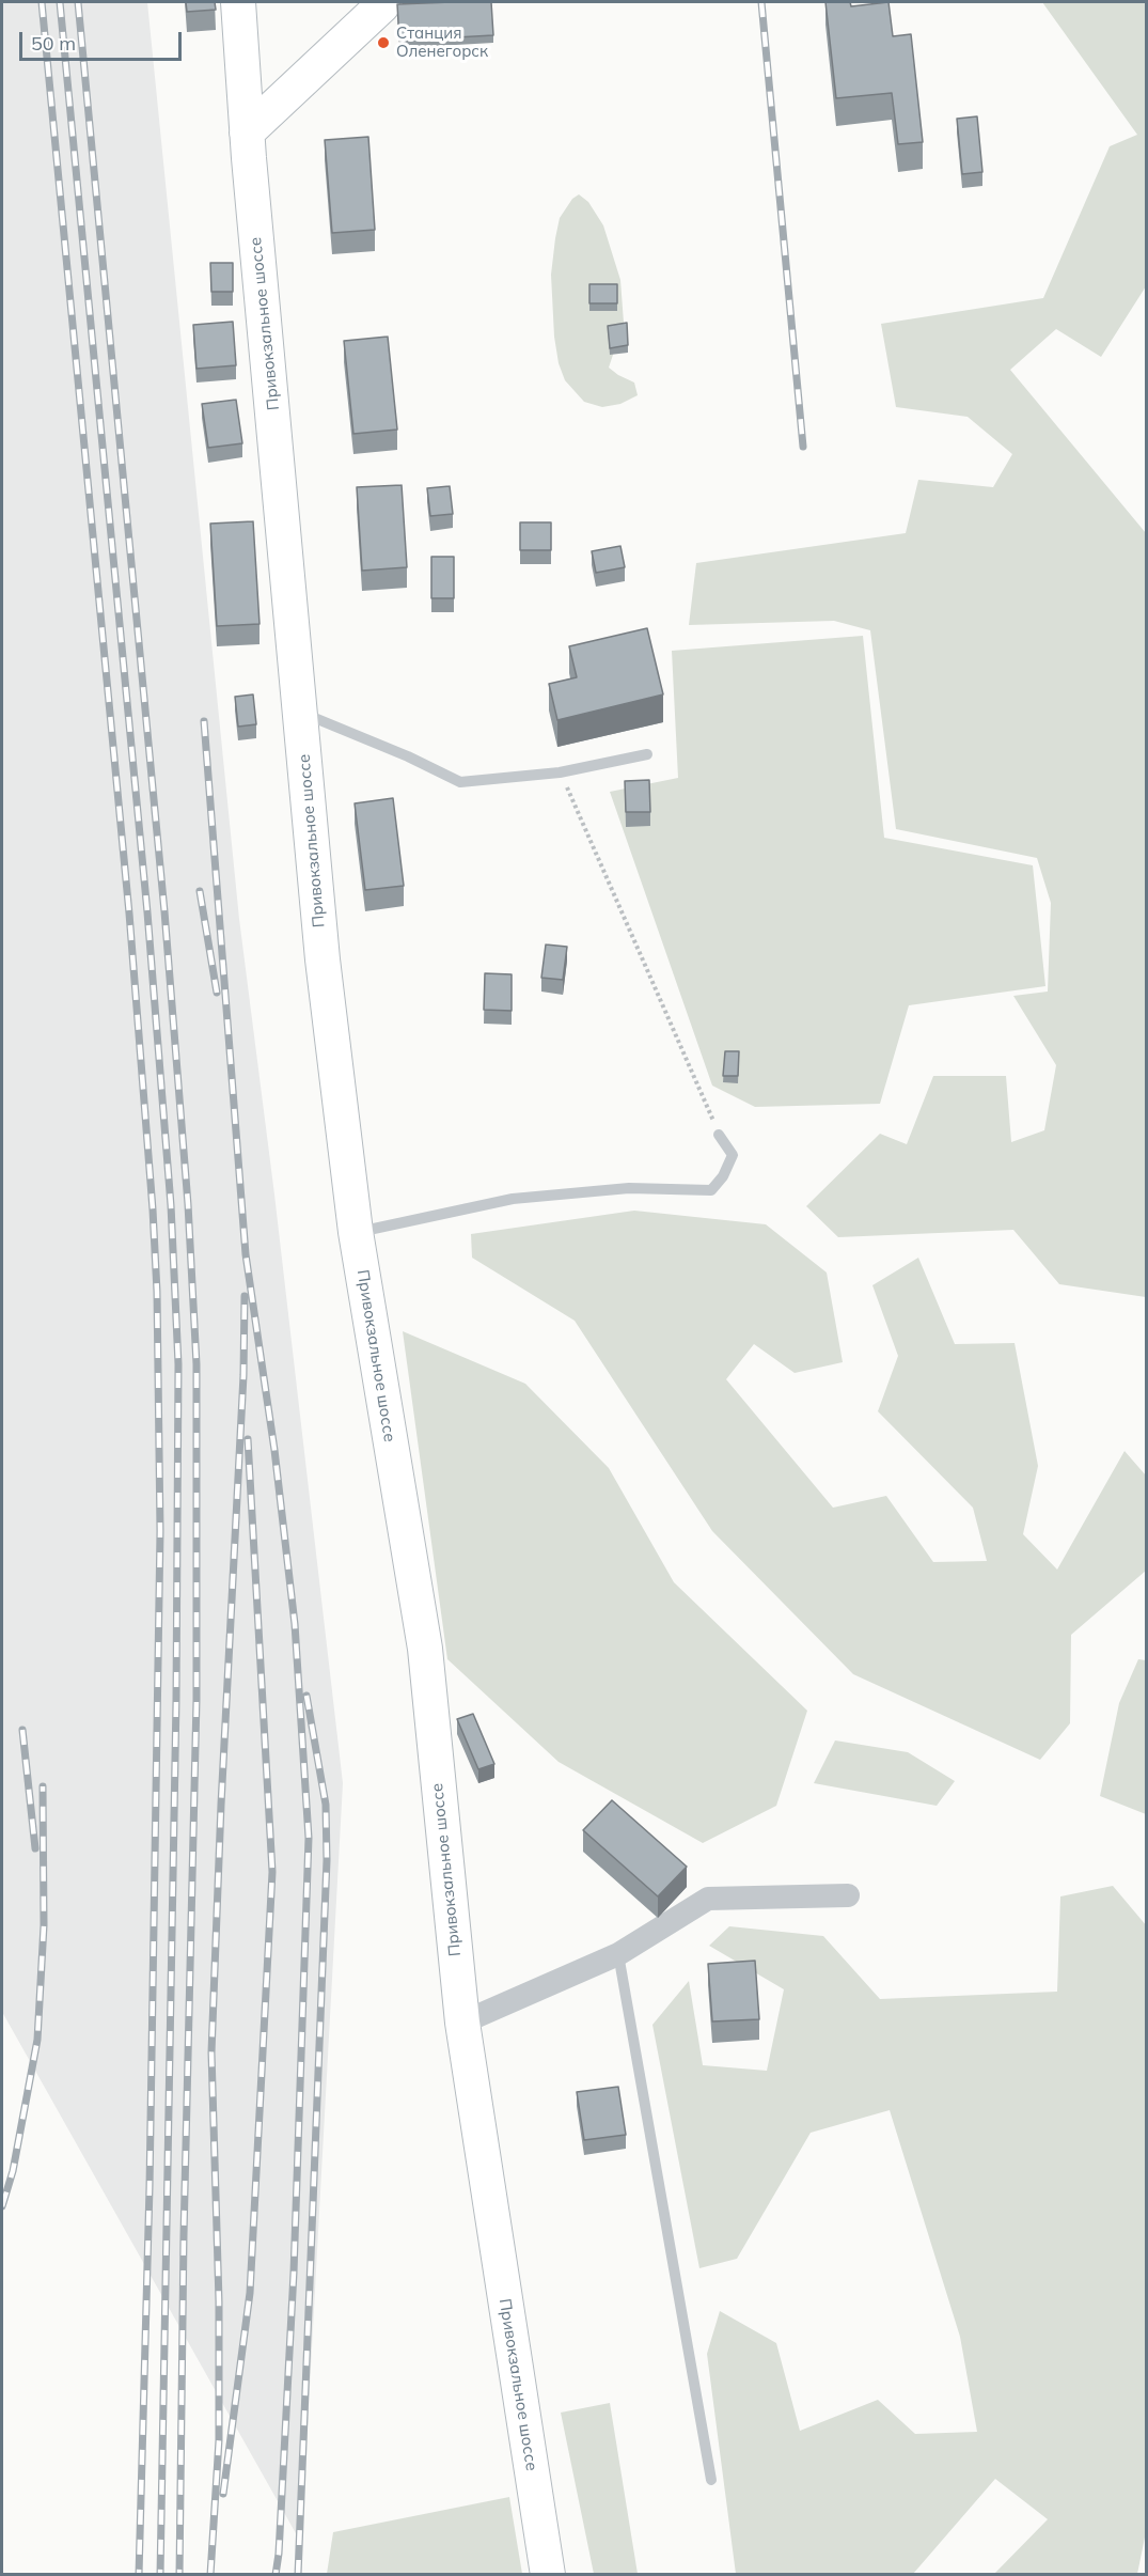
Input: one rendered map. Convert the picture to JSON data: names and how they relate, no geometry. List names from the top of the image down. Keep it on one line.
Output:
{"streets":{"street":["Привокзальное шоссе"]},"places":["Станция Оленегорск"],"scale_bar":"50 m"}
